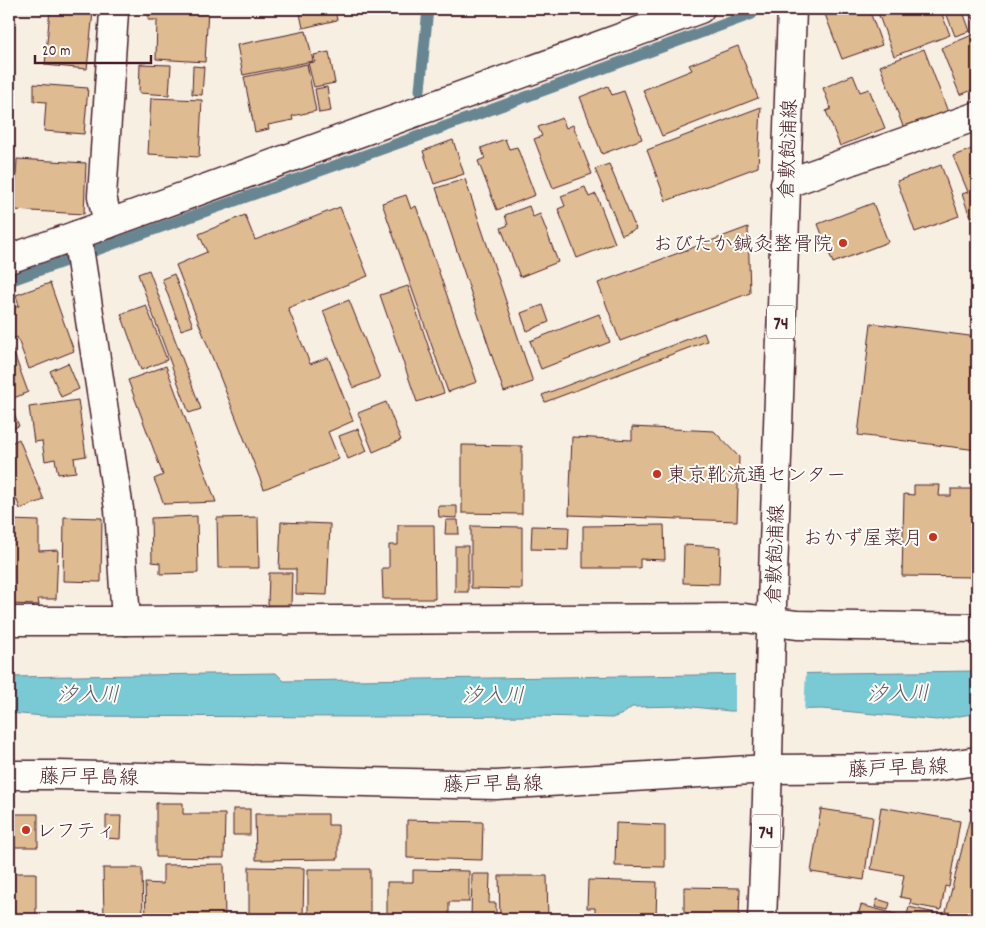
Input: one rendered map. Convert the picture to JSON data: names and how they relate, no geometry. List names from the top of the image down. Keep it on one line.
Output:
{"streets":{"street":["倉敷飽浦線","74","藤戸早島線"]},"crossings":[["倉敷飽浦線","藤戸早島線"]],"water":["汐入川"],"places":["おびたか鍼灸整骨院","東京靴流通センター","おかず屋菜月","レフティ"],"scale_bar":"20 m"}
